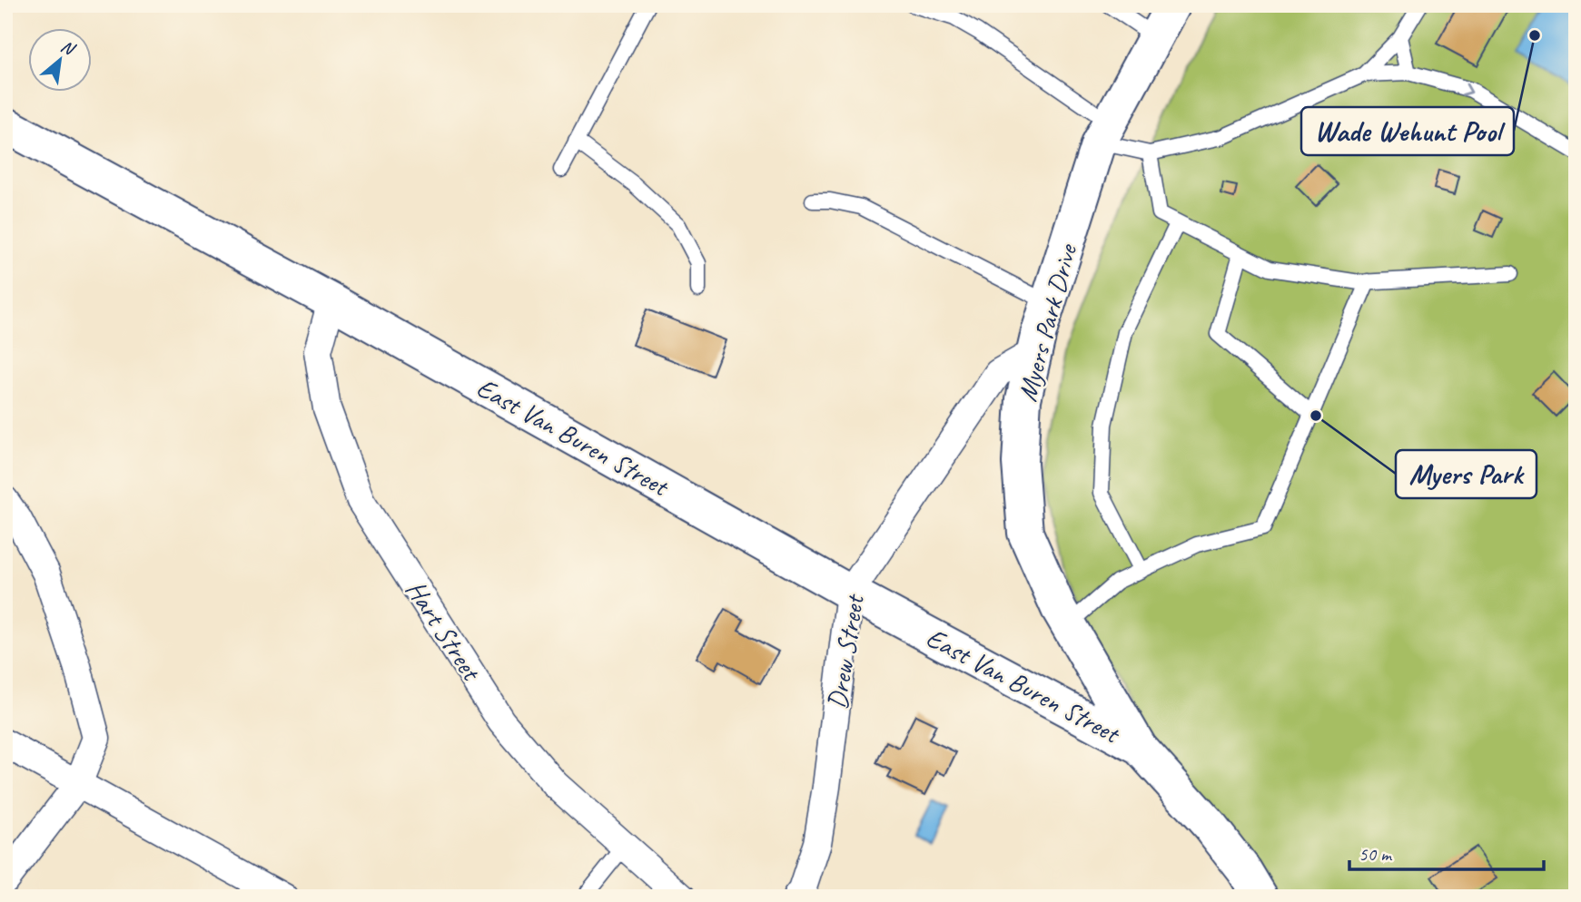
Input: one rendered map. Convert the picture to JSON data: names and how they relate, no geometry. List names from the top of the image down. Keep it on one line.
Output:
{"streets":{"street":["Myers Park Drive","East Van Buren Street","Hart Street","Drew Street"]},"crossings":[["Myers Park Drive","East Van Buren Street"],["Myers Park Drive","Drew Street"],["East Van Buren Street","Hart Street"],["East Van Buren Street","Drew Street"]],"places":["Wade Wehunt Pool","Myers Park"],"scale_bar":"50 m","north":"top right"}
